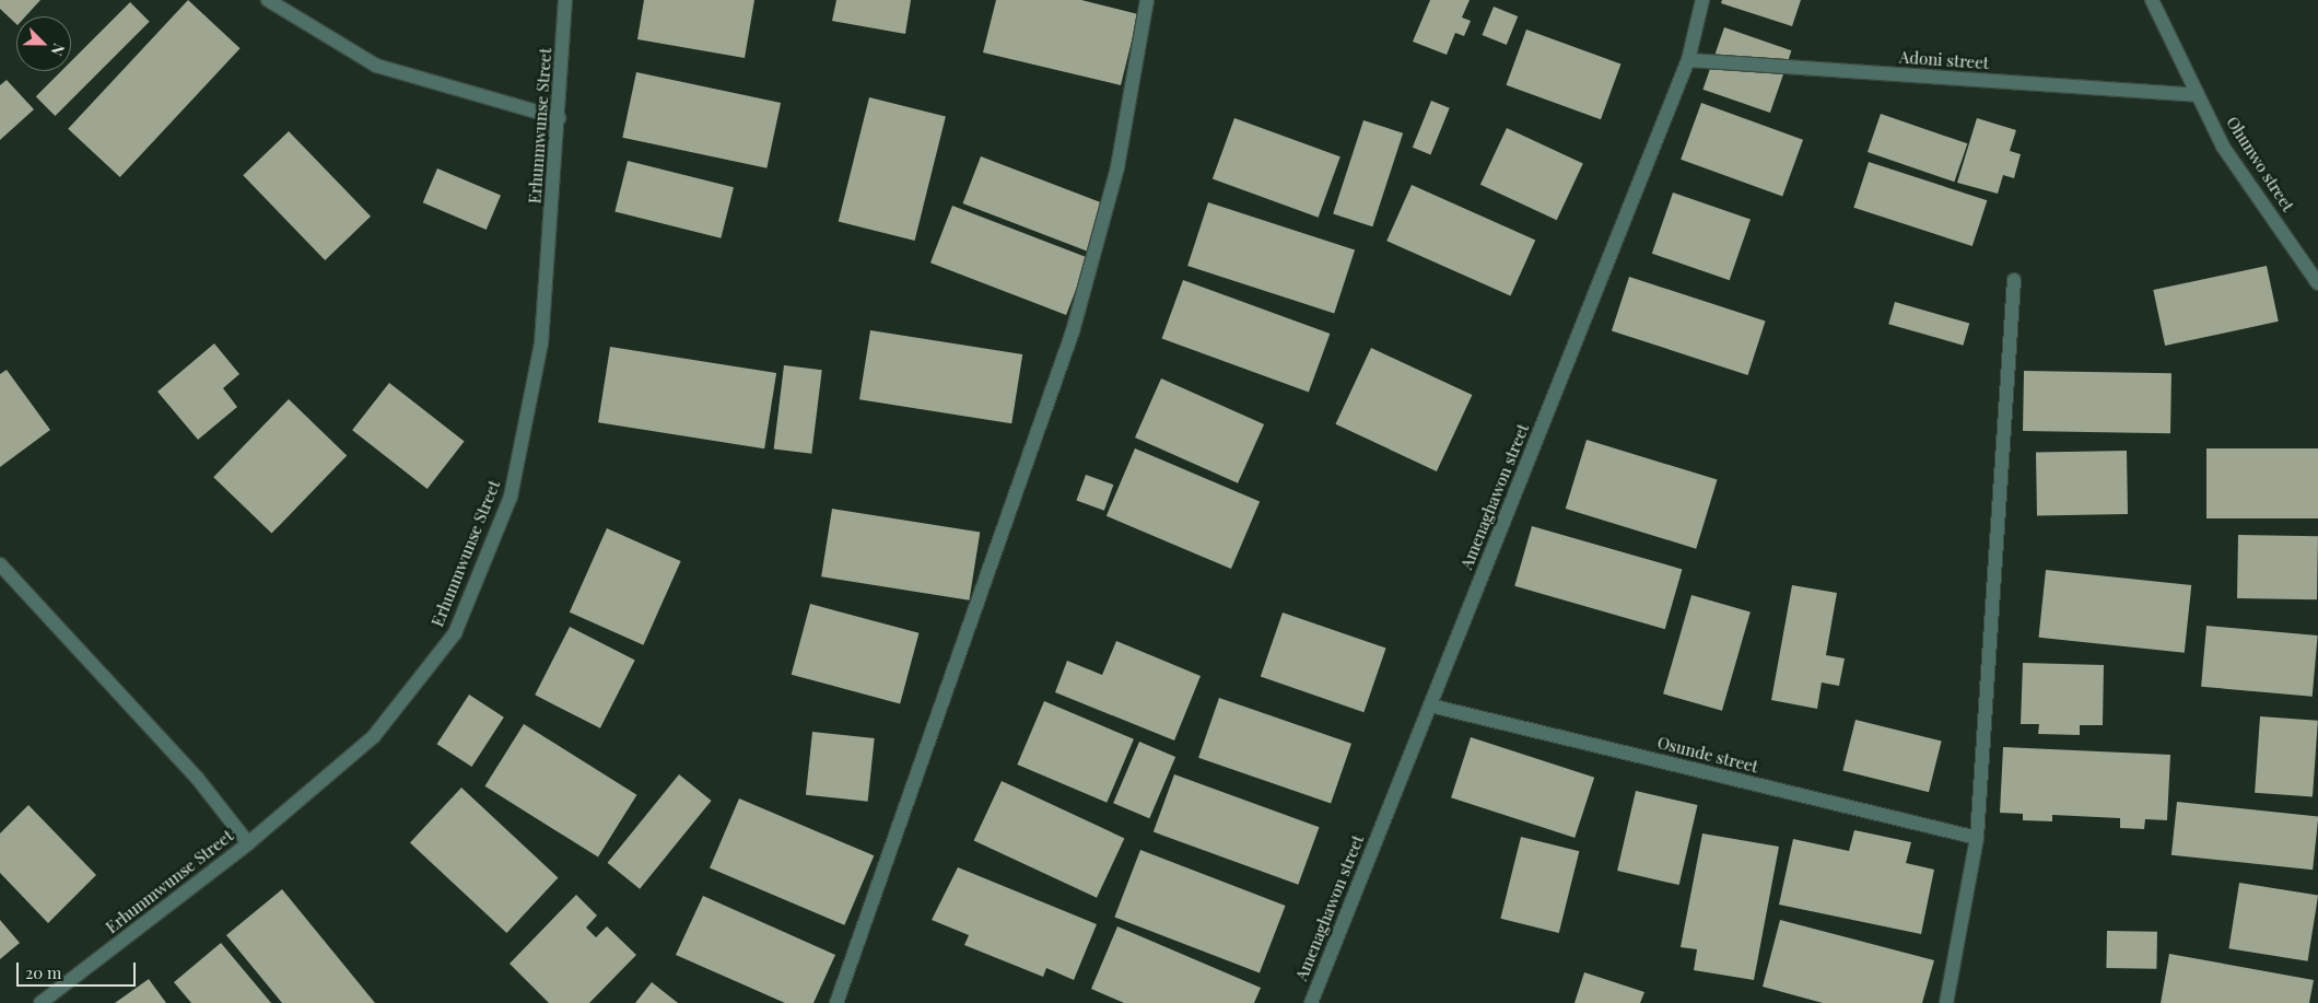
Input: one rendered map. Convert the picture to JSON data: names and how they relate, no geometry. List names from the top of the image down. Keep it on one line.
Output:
{"streets":{"street":["Adoni street","Erhunmwunse Street","Ohunwo street","Amenaghawon street","Osunde street"]},"crossings":[["Adoni street","Ohunwo street"],["Adoni street","Amenaghawon street"],["Amenaghawon street","Osunde street"]],"scale_bar":"20 m","north":"bottom right"}
